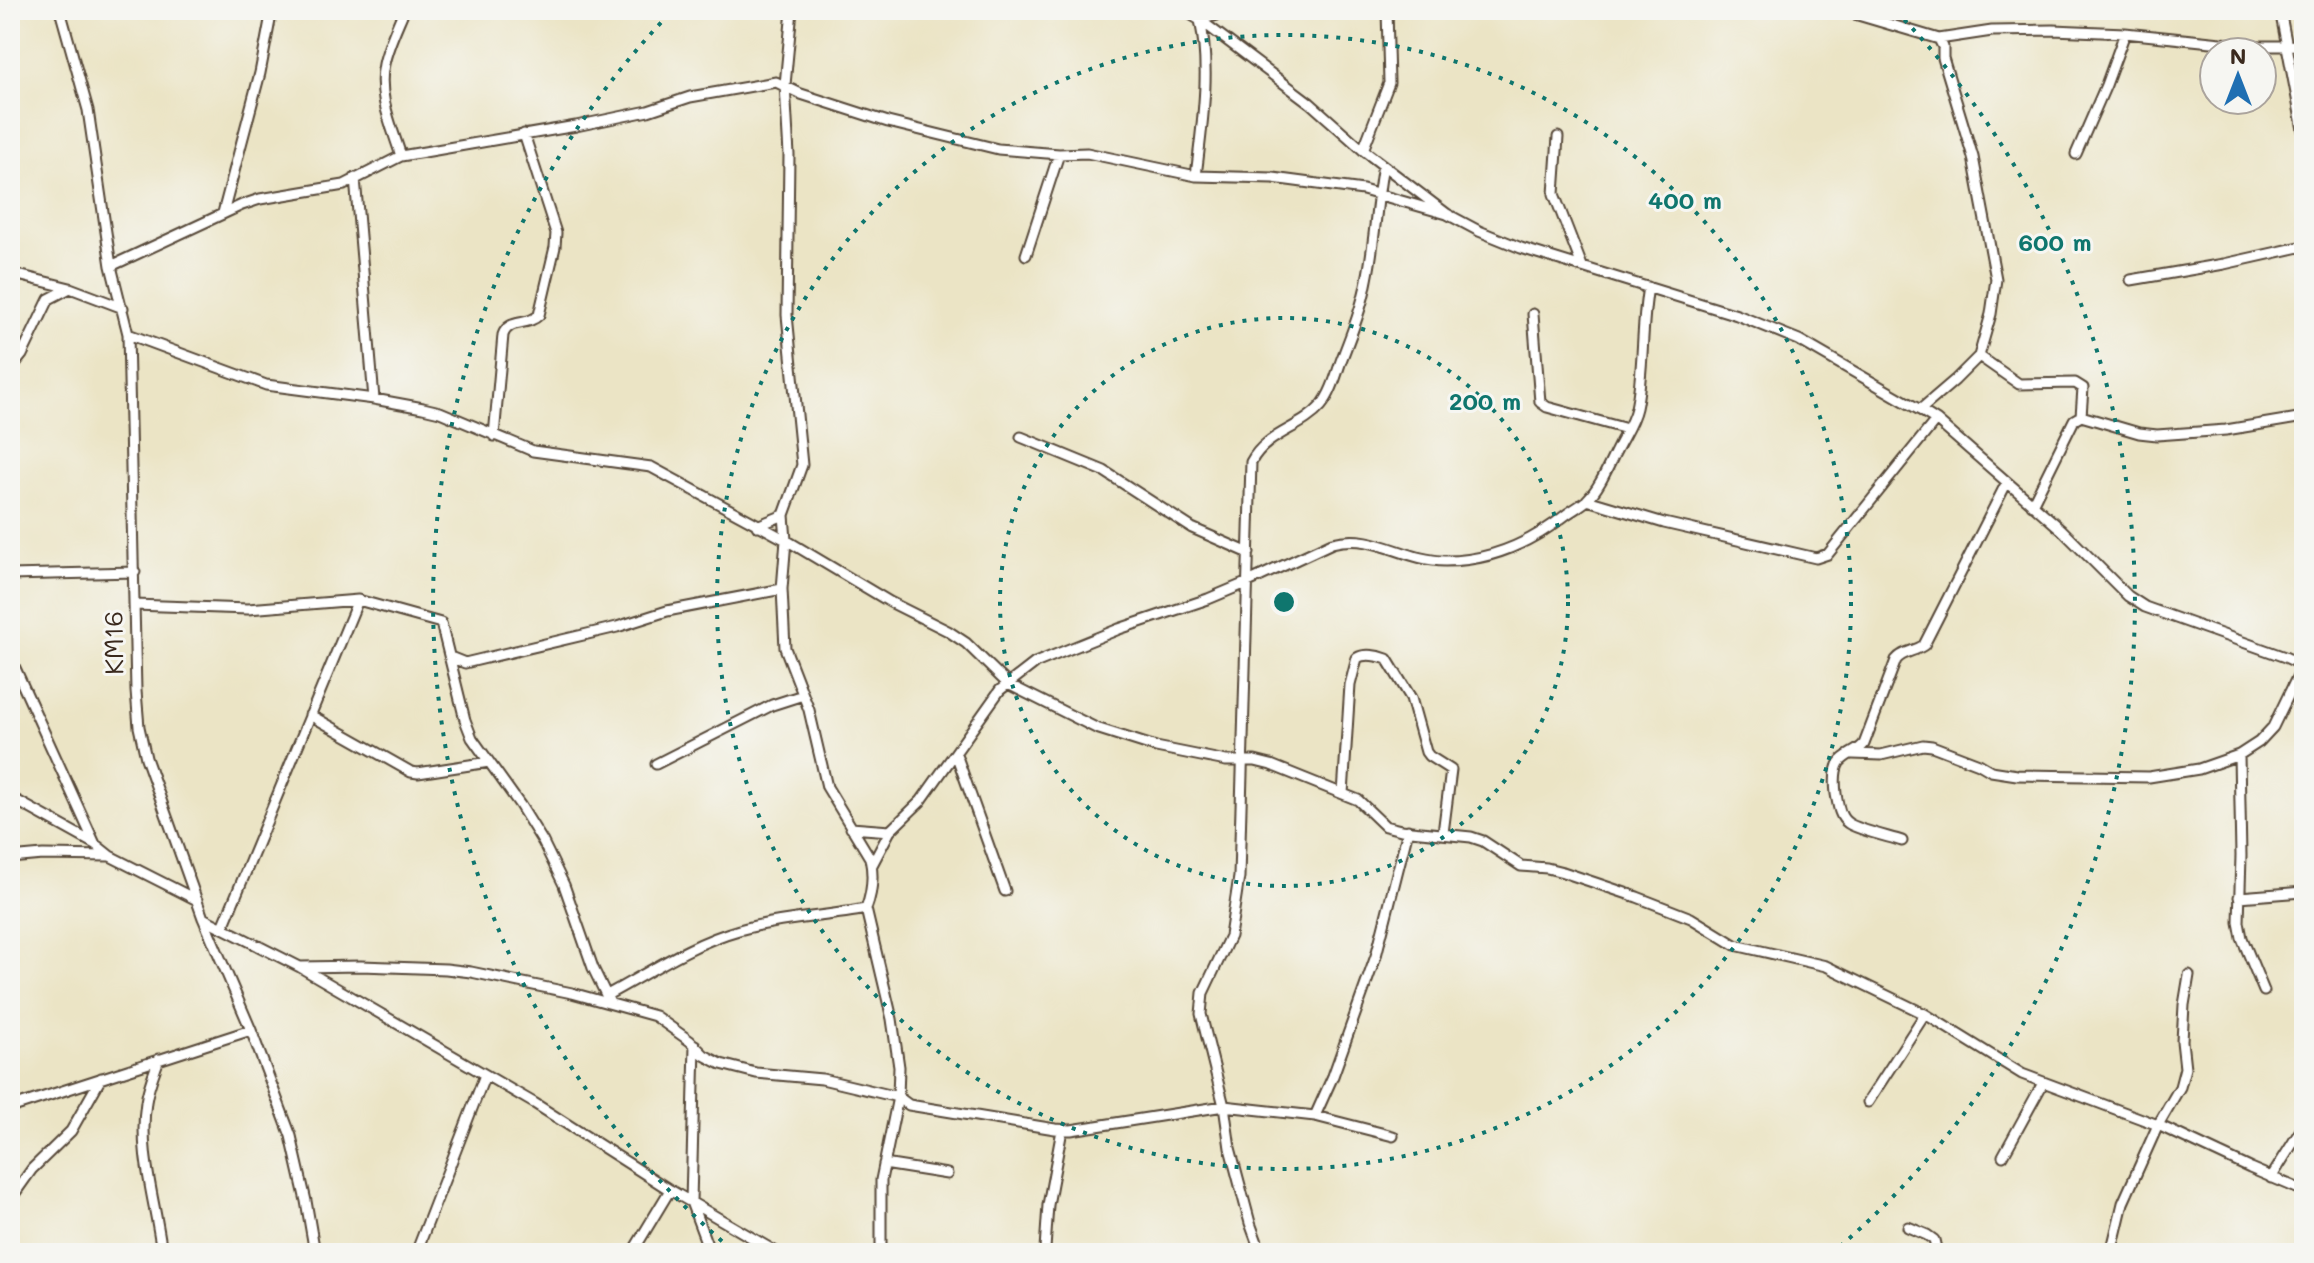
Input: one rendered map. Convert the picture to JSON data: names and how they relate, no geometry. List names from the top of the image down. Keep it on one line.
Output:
{"streets":{"street":["KM16"]},"north":"top","rings":["400 m","600 m","200 m"]}
